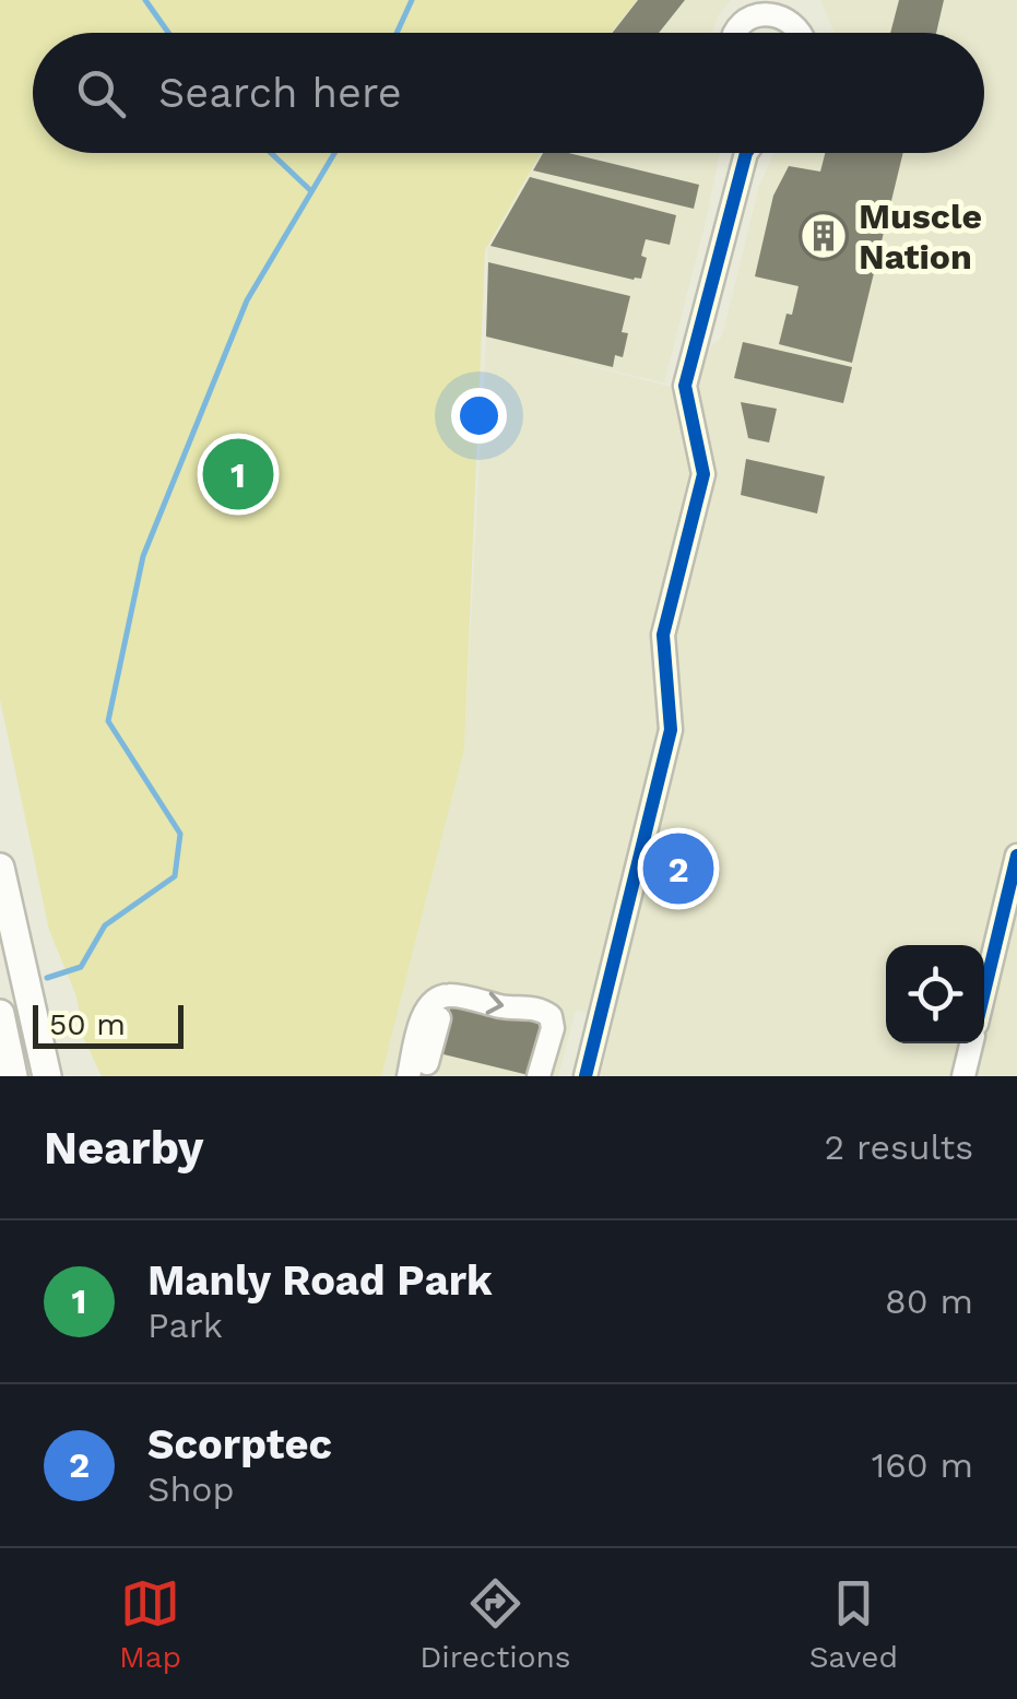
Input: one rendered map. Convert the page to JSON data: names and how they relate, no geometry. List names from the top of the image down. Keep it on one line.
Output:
{"places":{"building":["Muscle Nation"]},"scale_bar":"50 m","page":{"search":"Search here","pins":["1","2"],"scale":"50 m","heading":["Nearby","2 results"],"list":[{"mark":"1","name":"Manly Road Park","note":"Park","value":"80 m"},{"mark":"2","name":"Scorptec","note":"Shop","value":"160 m"}],"nav":["Map","Directions","Saved"]}}
